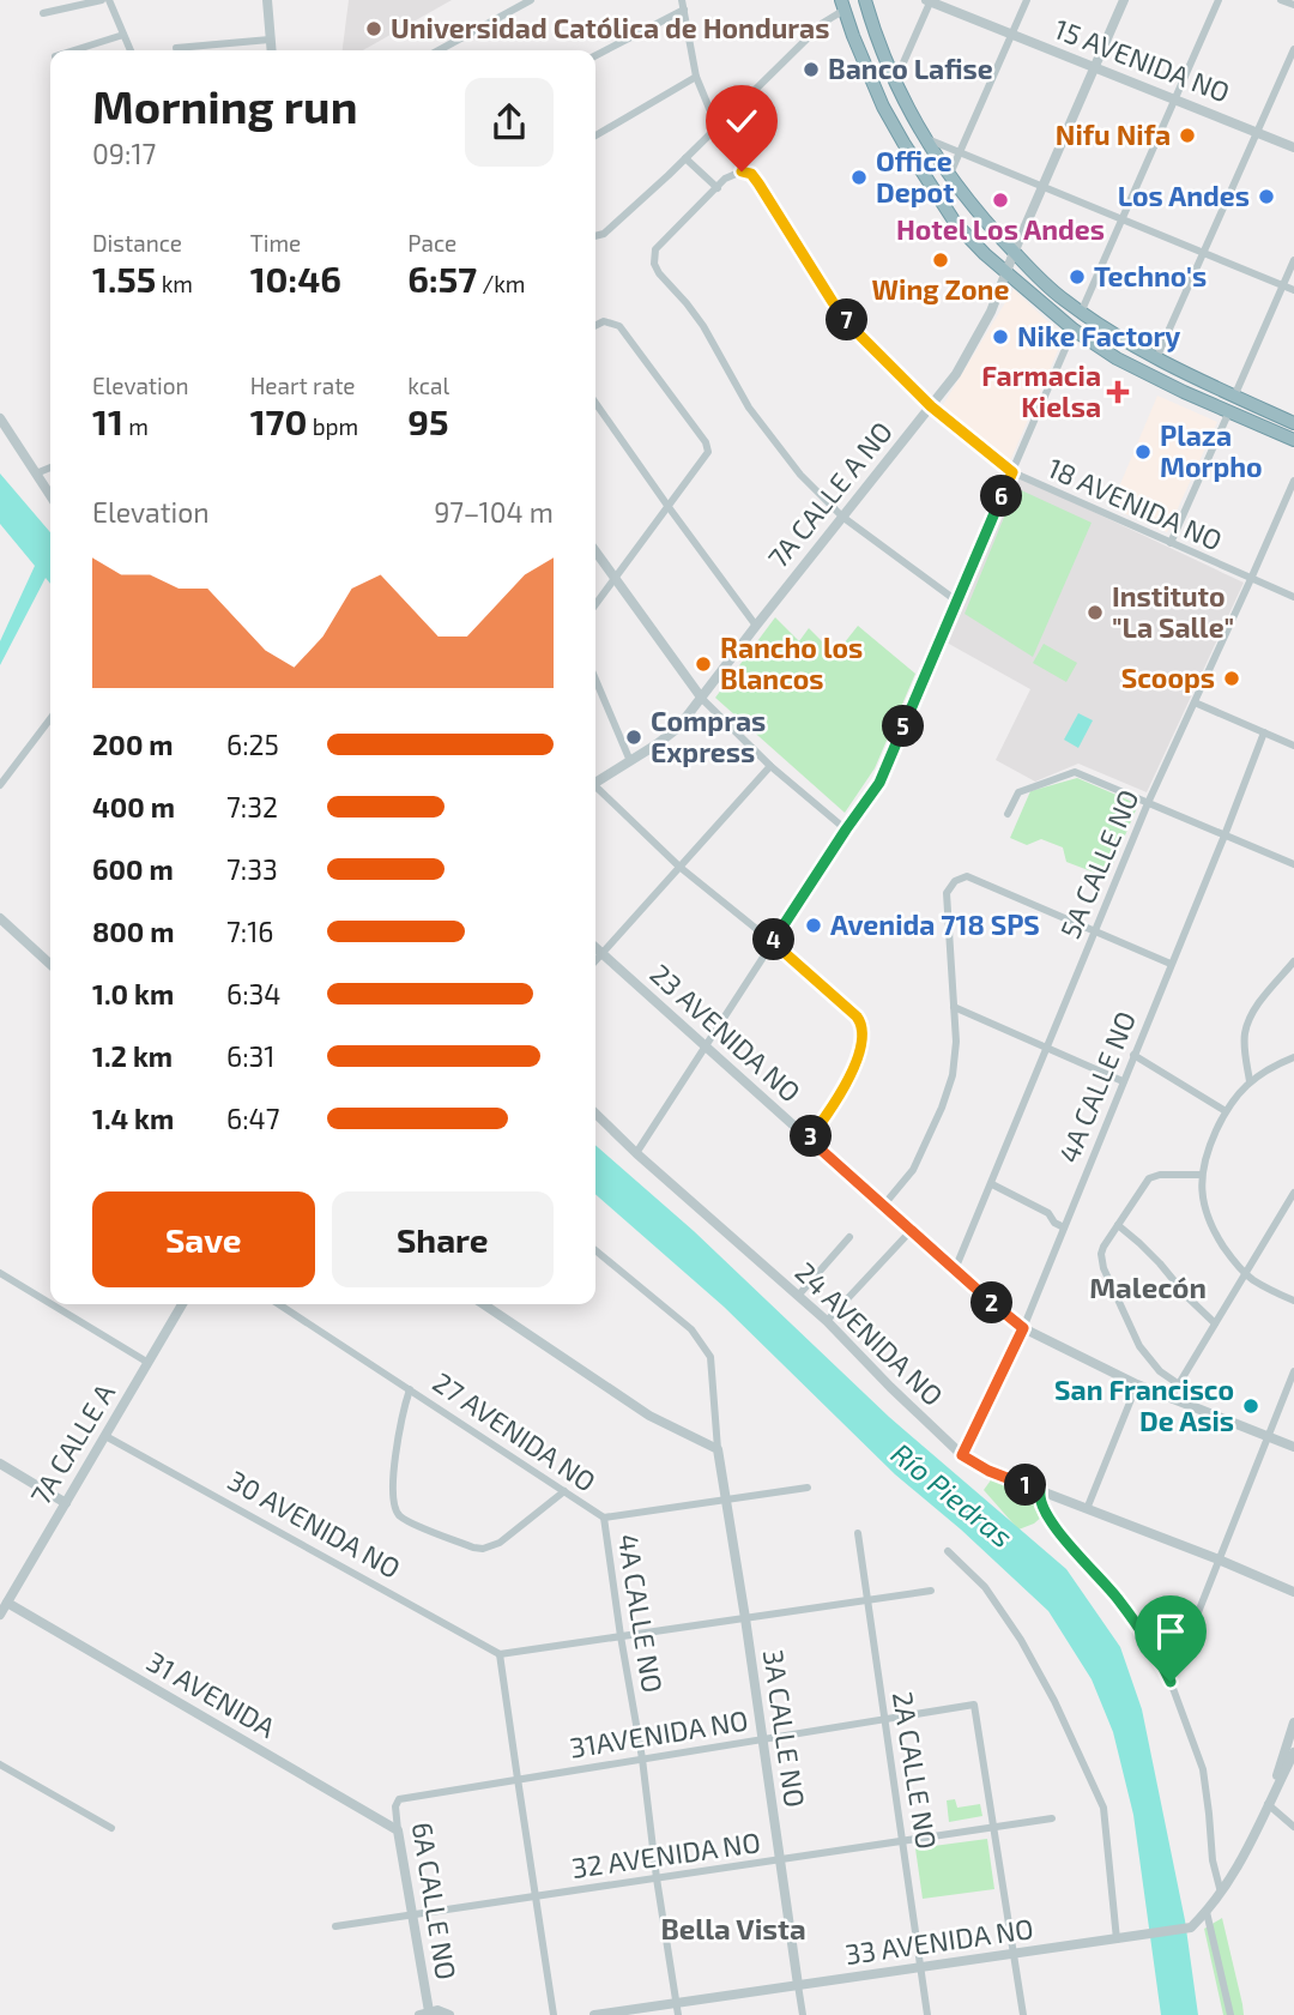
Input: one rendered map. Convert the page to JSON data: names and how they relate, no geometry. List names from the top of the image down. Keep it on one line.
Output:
{"streets":{"street":["15 AVENIDA NO","7A CALLE A NO","18 AVENIDA NO","5A CALLE NO","23 AVENIDA NO","4A CALLE NO","24 AVENIDA NO","27 AVENIDA NO","7A CALLE A","30 AVENIDA NO","31 AVENIDA","3A CALLE NO","31AVENIDA NO","2A CALLE NO","32 AVENIDA NO","6A CALLE NO","33 AVENIDA NO"]},"crossings":[["15 AVENIDA NO","7A CALLE A NO"],["7A CALLE A NO","18 AVENIDA NO"],["18 AVENIDA NO","5A CALLE NO"],["5A CALLE NO","23 AVENIDA NO"],["23 AVENIDA NO","4A CALLE NO"],["4A CALLE NO","24 AVENIDA NO"],["4A CALLE NO","27 AVENIDA NO"],["4A CALLE NO","31AVENIDA NO"],["4A CALLE NO","32 AVENIDA NO"],["4A CALLE NO","33 AVENIDA NO"],["27 AVENIDA NO","3A CALLE NO"],["7A CALLE A","30 AVENIDA NO"],["7A CALLE A","31 AVENIDA"],["31 AVENIDA","6A CALLE NO"],["3A CALLE NO","31AVENIDA NO"],["3A CALLE NO","32 AVENIDA NO"],["3A CALLE NO","33 AVENIDA NO"],["31AVENIDA NO","2A CALLE NO"],["31AVENIDA NO","32 AVENIDA NO"],["31AVENIDA NO","6A CALLE NO"],["2A CALLE NO","32 AVENIDA NO"],["2A CALLE NO","33 AVENIDA NO"],["32 AVENIDA NO","6A CALLE NO"]],"districts":["Malecón","Bella Vista"],"water":["Río Piedras"],"places":{"other":["Universidad Católica de Honduras","Banco Lafise","Nifu Nifa","Office Depot","Los Andes","Hotel Los Andes","Wing Zone","Techno's","Nike Factory","Plaza Morpho","Instituto \"La Salle\"","Rancho los Blancos","Scoops","Compras Express","Avenida 718 SPS","San Francisco De Asis"],"health":["Farmacia Kielsa"]},"page":{"heading":["Morning run","09:17"],"stats":[["Distance","1.55 km"],["Time","10:46"],["Pace","6:57 /km"],["Elevation","11 m"],["Heart rate","170 bpm"],["kcal","95"]],"pins":["7","6","5","4","3","2","1"],"chart":["Elevation","97–104 m"],"list":[{"name":"200 m","note":"6:25"},{"name":"400 m","note":"7:32"},{"name":"600 m","note":"7:33"},{"name":"800 m","note":"7:16"},{"name":"1.0 km","note":"6:34"},{"name":"1.2 km","note":"6:31"},{"name":"1.4 km","note":"6:47"}],"buttons":["Save","Share"]}}
